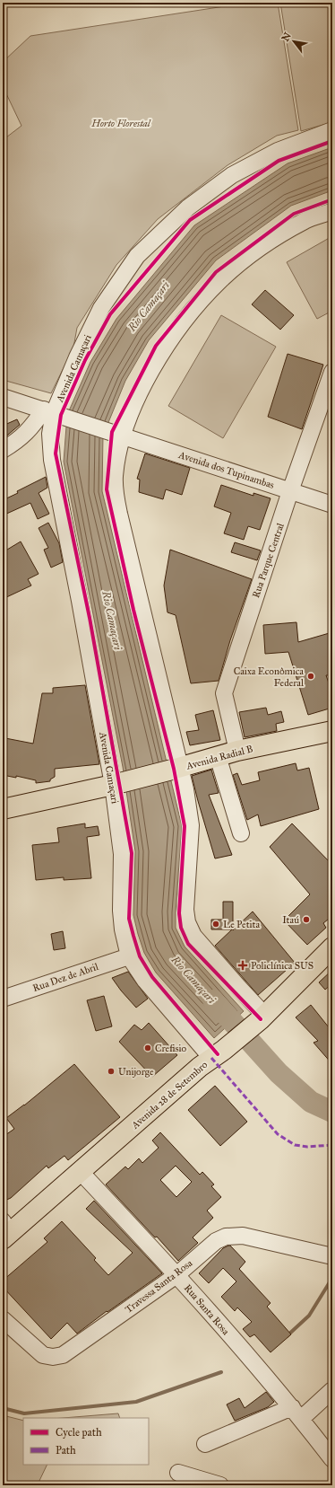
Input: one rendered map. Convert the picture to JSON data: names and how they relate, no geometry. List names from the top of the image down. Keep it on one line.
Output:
{"streets":{"main road":["Avenida Radial B","Avenida 28 de Setembro"],"street":["Avenida Camaçari","Avenida dos Tupinambas","Rua Parque Central","Rua Dez de Abril","Travessa Santa Rosa","Rua Santa Rosa"]},"crossings":[["Avenida Camaçari","Avenida dos Tupinambas"],["Avenida Camaçari","Avenida Radial B"],["Avenida Camaçari","Rua Dez de Abril"],["Avenida Camaçari","Avenida 28 de Setembro"],["Avenida dos Tupinambas","Rua Parque Central"],["Rua Parque Central","Avenida Radial B"],["Avenida 28 de Setembro","Rua Santa Rosa"],["Travessa Santa Rosa","Rua Santa Rosa"]],"water":["Rio Camaçari"],"parks":["Horto Florestal"],"places":{"other":["Caixa Econômica Federal","Itaú","Le Petita","Crefisio","Unijorge"],"health":["Policlínica SUS"]},"legend":["Cycle path","Path"],"north":"top left"}
